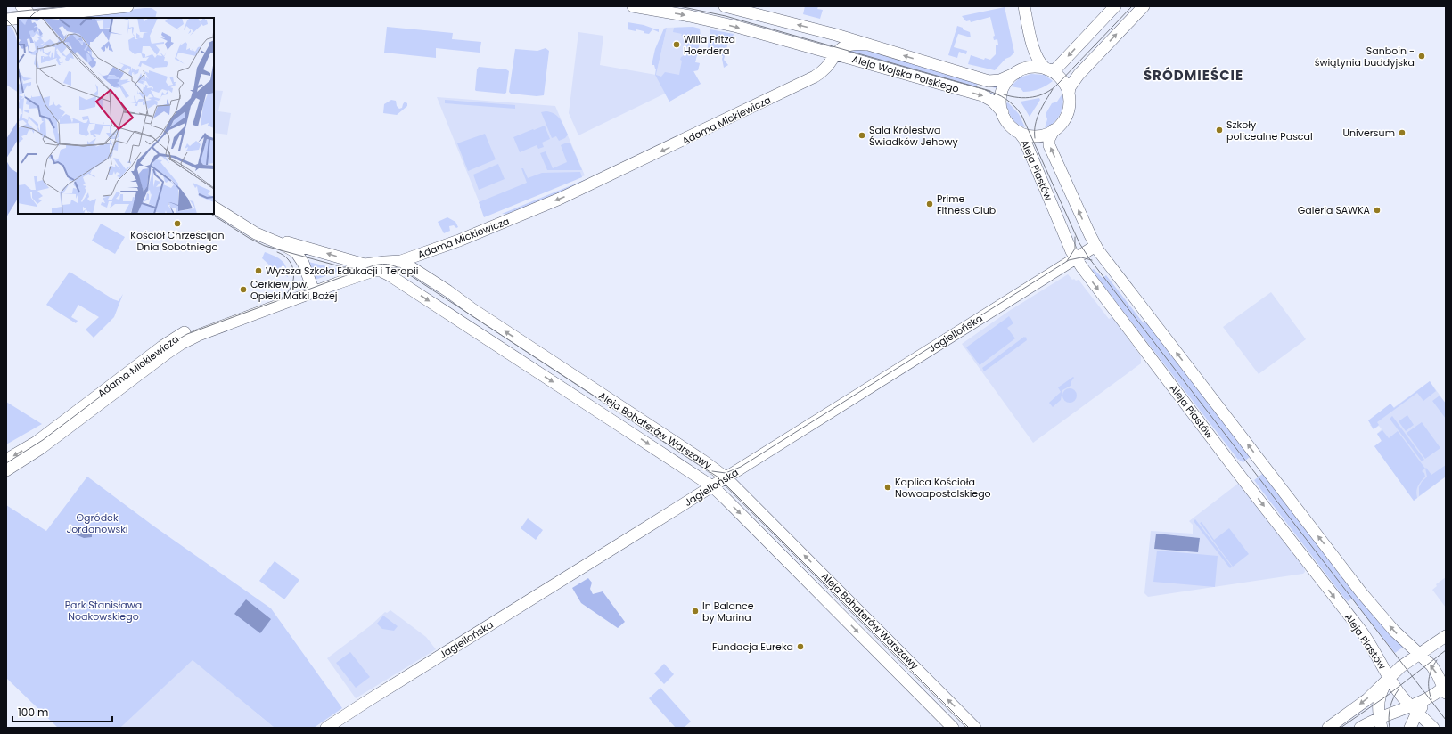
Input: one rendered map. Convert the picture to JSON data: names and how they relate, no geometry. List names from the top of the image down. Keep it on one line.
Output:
{"streets":{"street":["Aleja Wojska Polskiego","Adama Mickiewicza","Aleja Piastów","Jagiellońska","Aleja Bohaterów Warszawy"]},"crossings":[["Aleja Wojska Polskiego","Adama Mickiewicza"],["Aleja Wojska Polskiego","Aleja Piastów"],["Adama Mickiewicza","Aleja Bohaterów Warszawy"],["Aleja Piastów","Jagiellońska"],["Jagiellońska","Aleja Bohaterów Warszawy"]],"districts":["ŚRÓDMIEŚCIE"],"parks":["Ogródek Jordanowski","Park Stanisława Noakowskiego"],"places":["Willa Fritza Hoerdera","Sanboin - świątynia buddyjska","Szkoły policealne Pascal","Universum","Sala Królestwa Świadków Jehowy","Prime Fitness Club","Galeria SAWKA","Kościół Chrześcijan Dnia Sobotniego","Wyższa Szkoła Edukacji i Terapii","Cerkiew pw. Opieki Matki Bożej","Kaplica Kościoła Nowoapostolskiego","In Balance by Marina","Fundacja Eureka"],"scale_bar":"100 m"}
